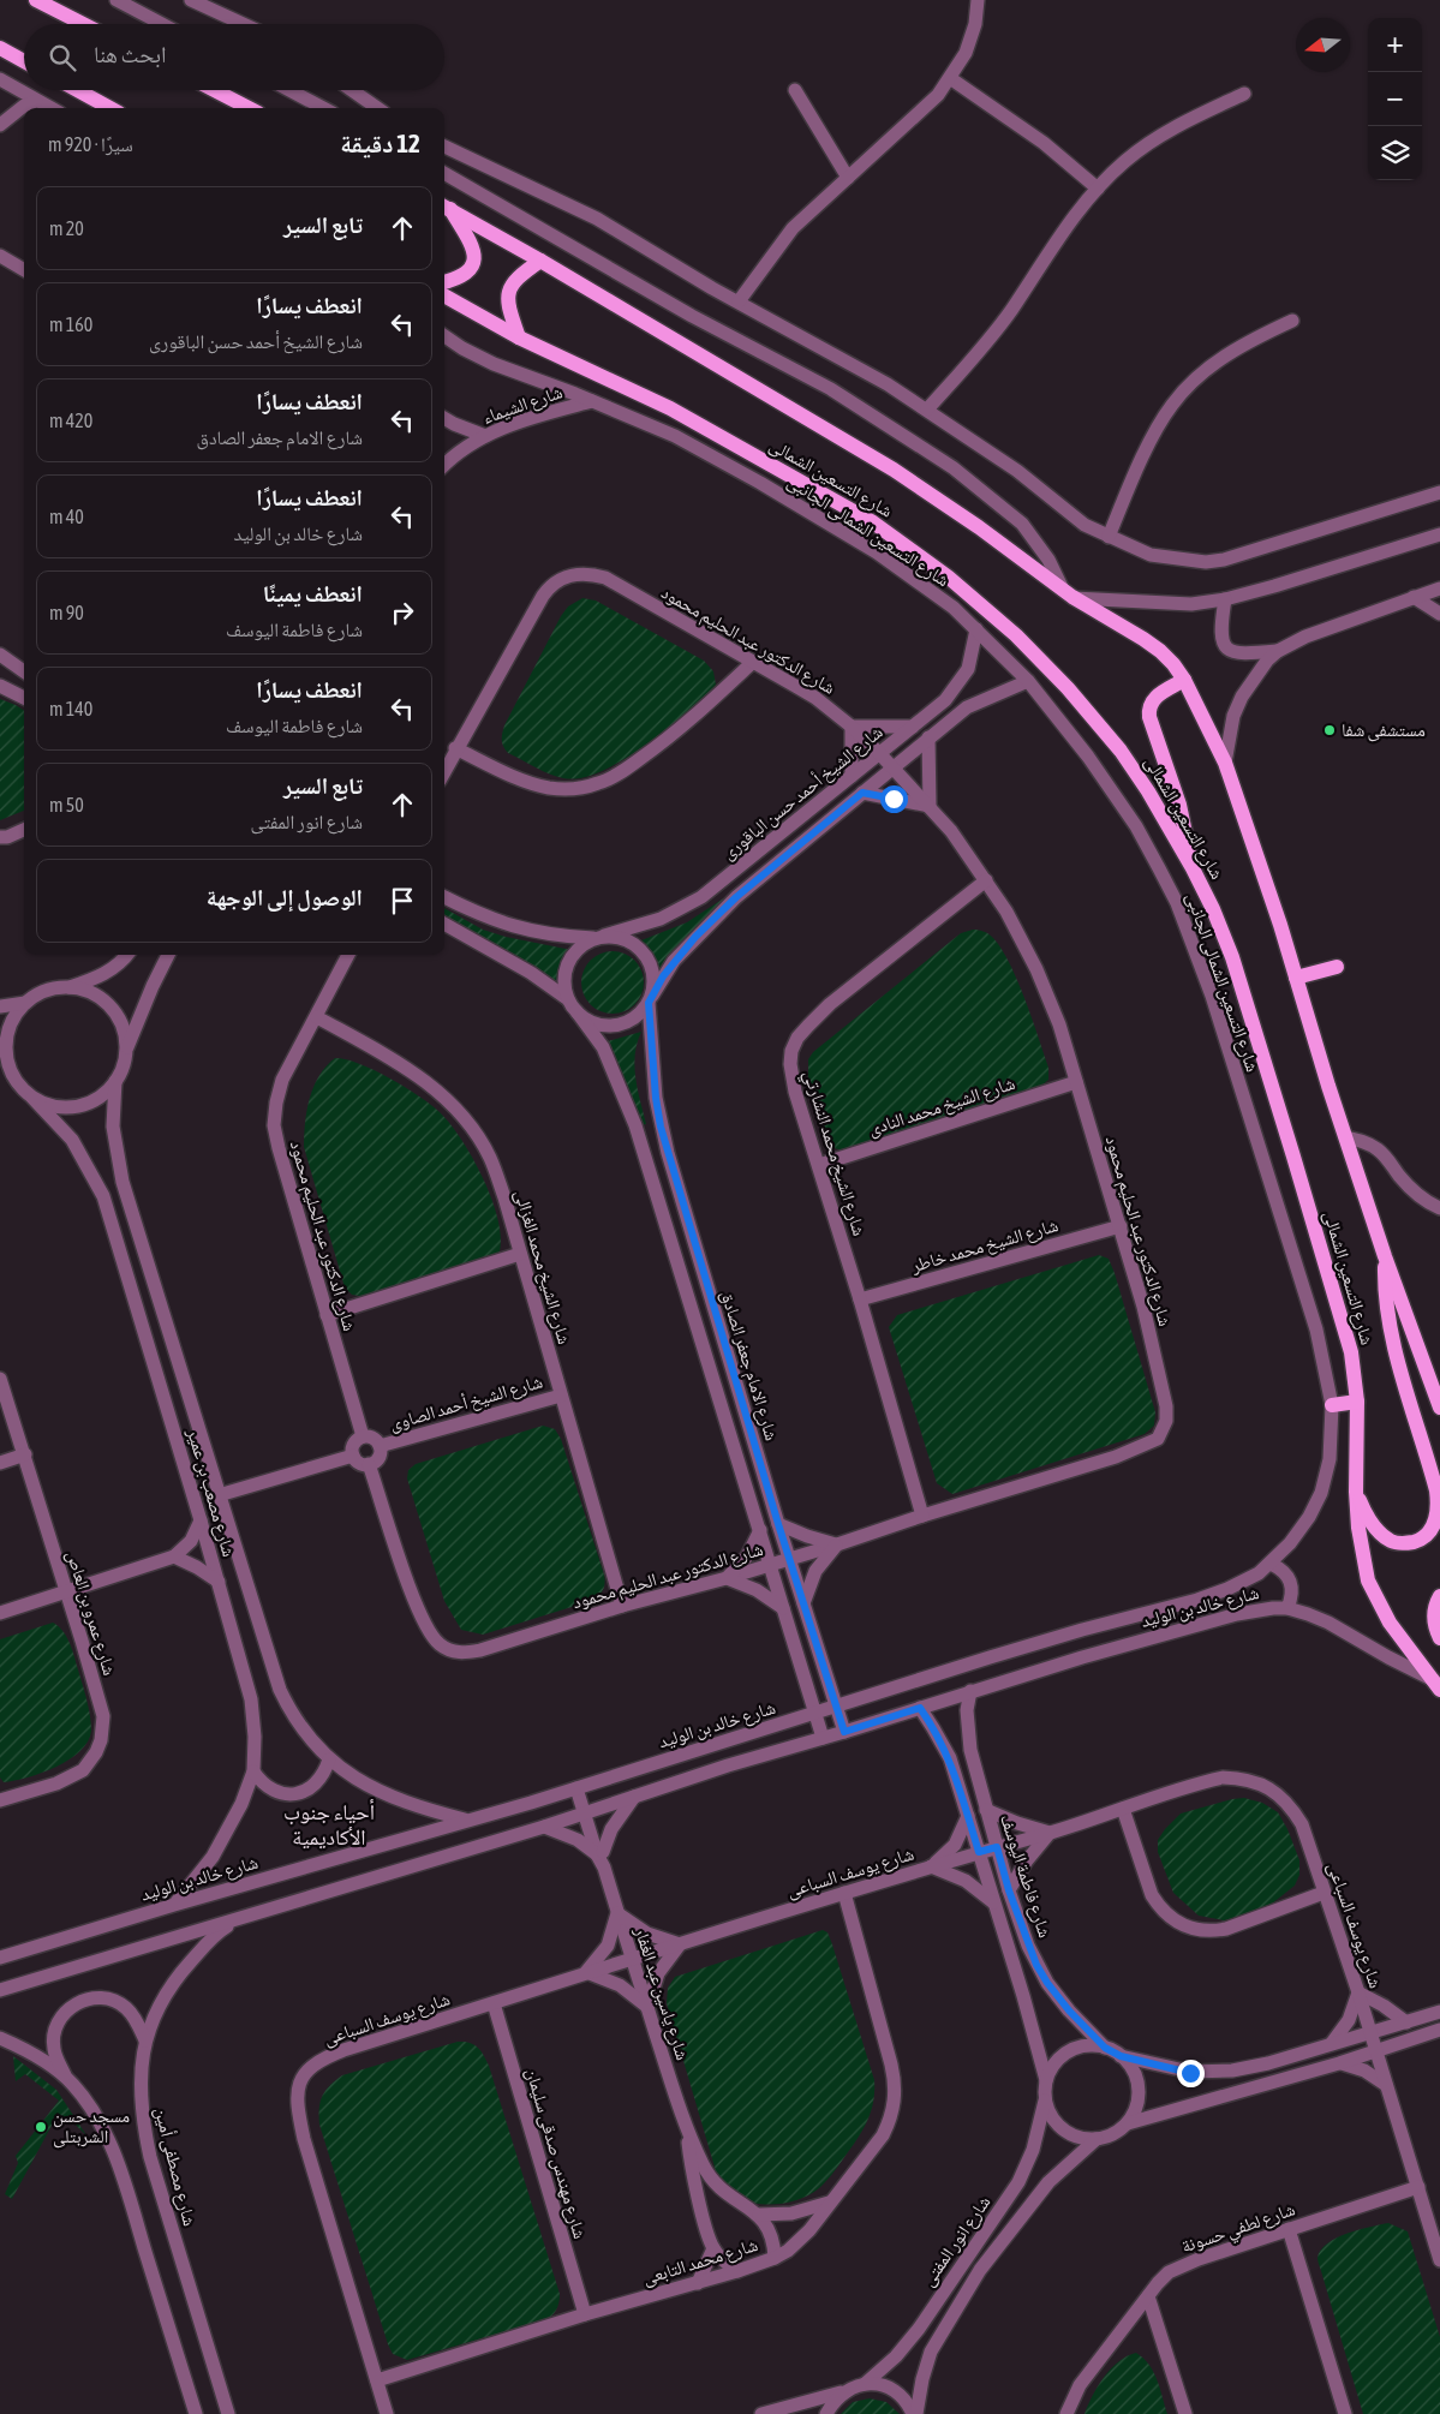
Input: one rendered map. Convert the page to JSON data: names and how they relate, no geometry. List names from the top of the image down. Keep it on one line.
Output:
{"streets":{"main road":["شارع التسعين الشمالى"],"street":["شارع الشيماء","شارع التسعين الشمالى الجانبى","شارع الدكتور عبد الحليم محمود","شارع الشيخ أحمد حسن الباقورى","شارع الشيخ محمد النادى","شارع الشيخ محمد النشارتي","شارع الشيخ محمد خاطر","شارع الشيخ محمد الغزالى","شارع الامام جعفر الصادق","شارع الشيخ أحمد الصاوى","شارع مصعب بن عمير","شارع خالد بن الوليد","شارع عمرو بن العاص","شارع يوسف السباعى","شارع فاطمة اليوسف","شارع ياسين عبد الغفار","شارع مهندس صدقى سليمان","شارع مصطفى أمين","شارع لطفي حسونة","شارع انور المفتى","شارع محمد التابعى"]},"crossings":[["شارع الشيماء","شارع التسعين الشمالى الجانبى"],["شارع التسعين الشمالى","شارع خالد بن الوليد"],["شارع التسعين الشمالى الجانبى","شارع الشيخ أحمد حسن الباقورى"],["شارع التسعين الشمالى الجانبى","شارع خالد بن الوليد"],["شارع الدكتور عبد الحليم محمود","شارع الشيخ أحمد حسن الباقورى"],["شارع الدكتور عبد الحليم محمود","شارع الشيخ محمد النادى"],["شارع الدكتور عبد الحليم محمود","شارع الشيخ محمد النشارتي"],["شارع الدكتور عبد الحليم محمود","شارع الشيخ محمد خاطر"],["شارع الدكتور عبد الحليم محمود","شارع الشيخ محمد الغزالى"],["شارع الدكتور عبد الحليم محمود","شارع الامام جعفر الصادق"],["شارع الدكتور عبد الحليم محمود","شارع الشيخ أحمد الصاوى"],["شارع الشيخ أحمد حسن الباقورى","شارع الامام جعفر الصادق"],["شارع الشيخ محمد النادى","شارع الشيخ محمد النشارتي"],["شارع الشيخ محمد النشارتي","شارع الشيخ محمد خاطر"],["شارع الشيخ محمد الغزالى","شارع الشيخ أحمد الصاوى"],["شارع الامام جعفر الصادق","شارع خالد بن الوليد"],["شارع مصعب بن عمير","شارع خالد بن الوليد"],["شارع خالد بن الوليد","شارع فاطمة اليوسف"],["شارع خالد بن الوليد","شارع ياسين عبد الغفار"],["شارع خالد بن الوليد","شارع مصطفى أمين"],["شارع يوسف السباعى","شارع فاطمة اليوسف"],["شارع يوسف السباعى","شارع ياسين عبد الغفار"],["شارع يوسف السباعى","شارع مهندس صدقى سليمان"],["شارع يوسف السباعى","شارع لطفي حسونة"],["شارع يوسف السباعى","شارع محمد التابعى"],["شارع فاطمة اليوسف","شارع انور المفتى"],["شارع مهندس صدقى سليمان","شارع محمد التابعى"]],"districts":["أحياء جنوب الأكاديمية"],"places":["مستشفى شفا","مسجد حسن الشربتلى"],"north":"left","page":{"map_buttons":["+","−"],"search":"ابحث هنا","heading":["12 دقيقة","سيرًا · 920 m"],"list":[["تابع السير","20 m"],["انعطف يسارًا","شارع الشيخ أحمد حسن الباقورى","160 m"],["انعطف يسارًا","شارع الامام جعفر الصادق","420 m"],["انعطف يسارًا","شارع خالد بن الوليد","40 m"],["انعطف يمينًا","شارع فاطمة اليوسف","90 m"],["انعطف يسارًا","شارع فاطمة اليوسف","140 m"],["تابع السير","شارع انور المفتى","50 m"],"الوصول إلى الوجهة"]}}
